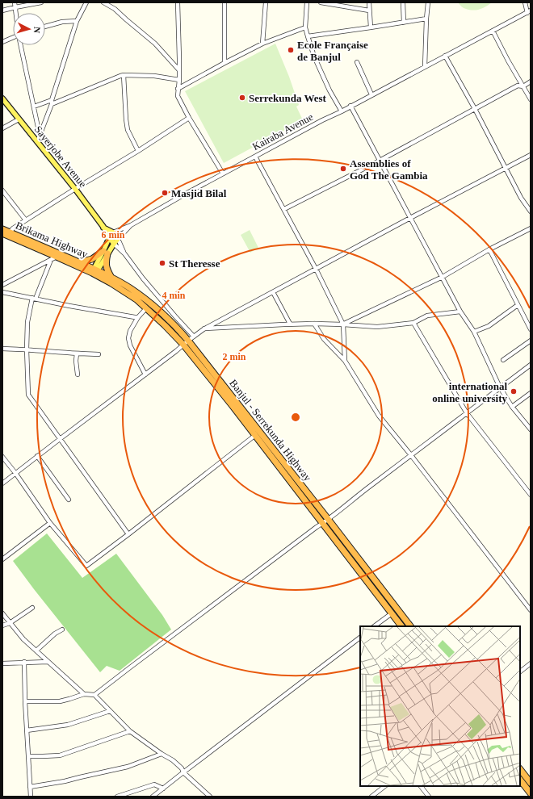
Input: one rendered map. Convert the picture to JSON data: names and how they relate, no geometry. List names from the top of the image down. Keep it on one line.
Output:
{"streets":{"highway":["Brikama Highway","Banjul - Serrekunda Highway"],"main road":["Kairaba Avenue","Sayerjobe Avenue"]},"crossings":[["Kairaba Avenue","Sayerjobe Avenue"],["Kairaba Avenue","Brikama Highway"],["Kairaba Avenue","Banjul - Serrekunda Highway"],["Brikama Highway","Banjul - Serrekunda Highway"]],"places":["Ecole Française de Banjul","Serrekunda West","Assemblies of God The Gambia","Masjid Bilal","St Theresse","international online university"],"north":"right","rings":["6 min","4 min","2 min"]}
